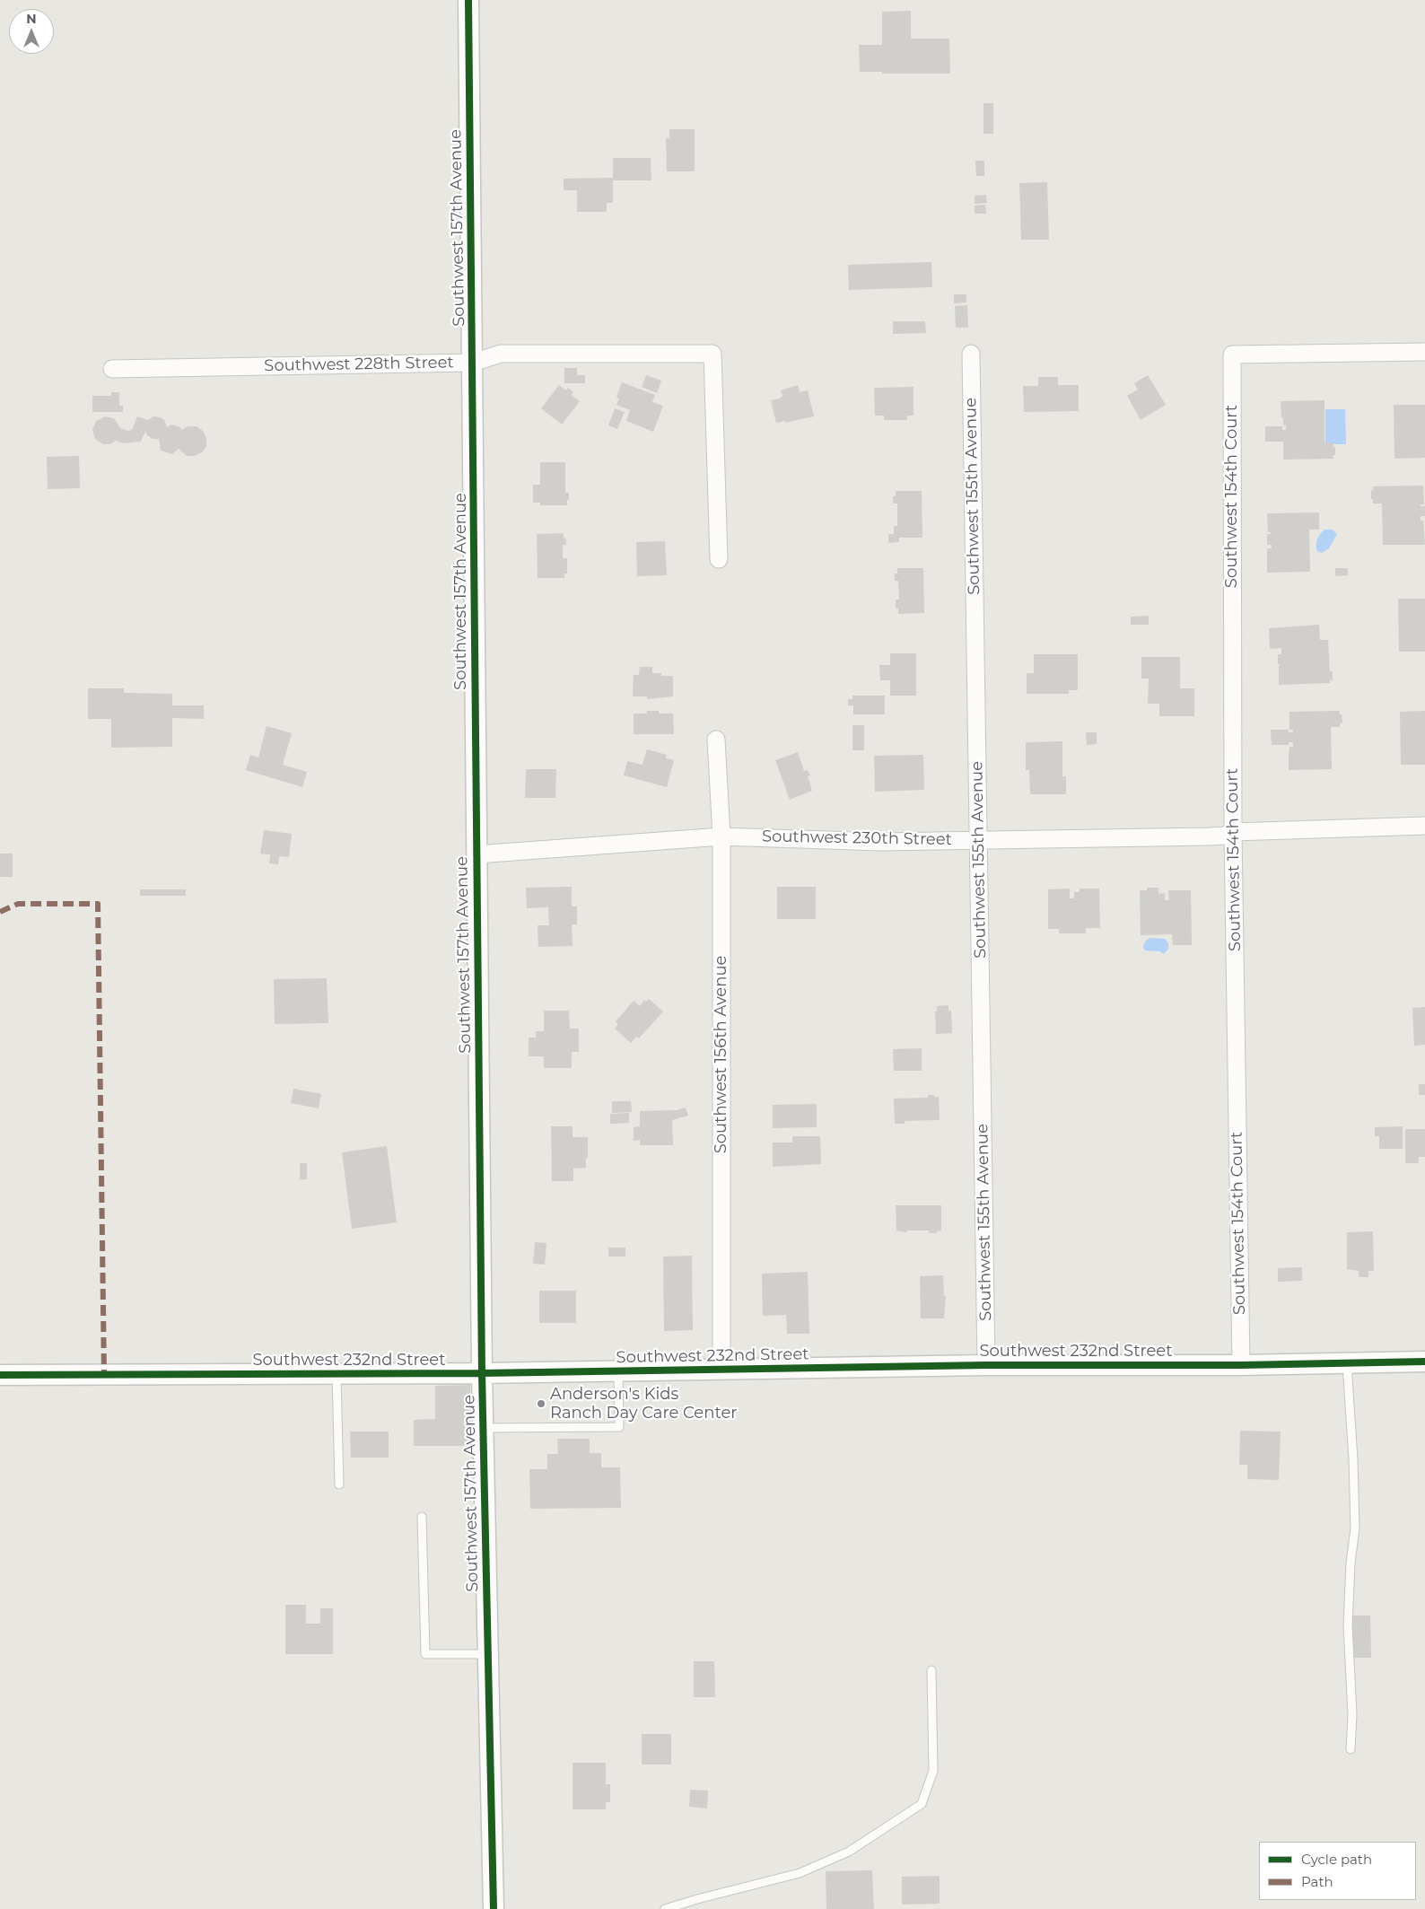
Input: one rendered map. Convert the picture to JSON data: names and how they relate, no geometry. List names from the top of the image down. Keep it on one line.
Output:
{"streets":{"street":["Southwest 157th Avenue","Southwest 228th Street","Southwest 155th Avenue","Southwest 154th Court","Southwest 230th Street","Southwest 156th Avenue","Southwest 232nd Street"]},"crossings":[["Southwest 157th Avenue","Southwest 228th Street"],["Southwest 157th Avenue","Southwest 230th Street"],["Southwest 157th Avenue","Southwest 232nd Street"],["Southwest 155th Avenue","Southwest 230th Street"],["Southwest 155th Avenue","Southwest 232nd Street"],["Southwest 154th Court","Southwest 230th Street"],["Southwest 154th Court","Southwest 232nd Street"],["Southwest 230th Street","Southwest 156th Avenue"],["Southwest 156th Avenue","Southwest 232nd Street"]],"places":["Anderson's Kids Ranch Day Care Center"],"legend":["Cycle path","Path"],"north":"top"}
